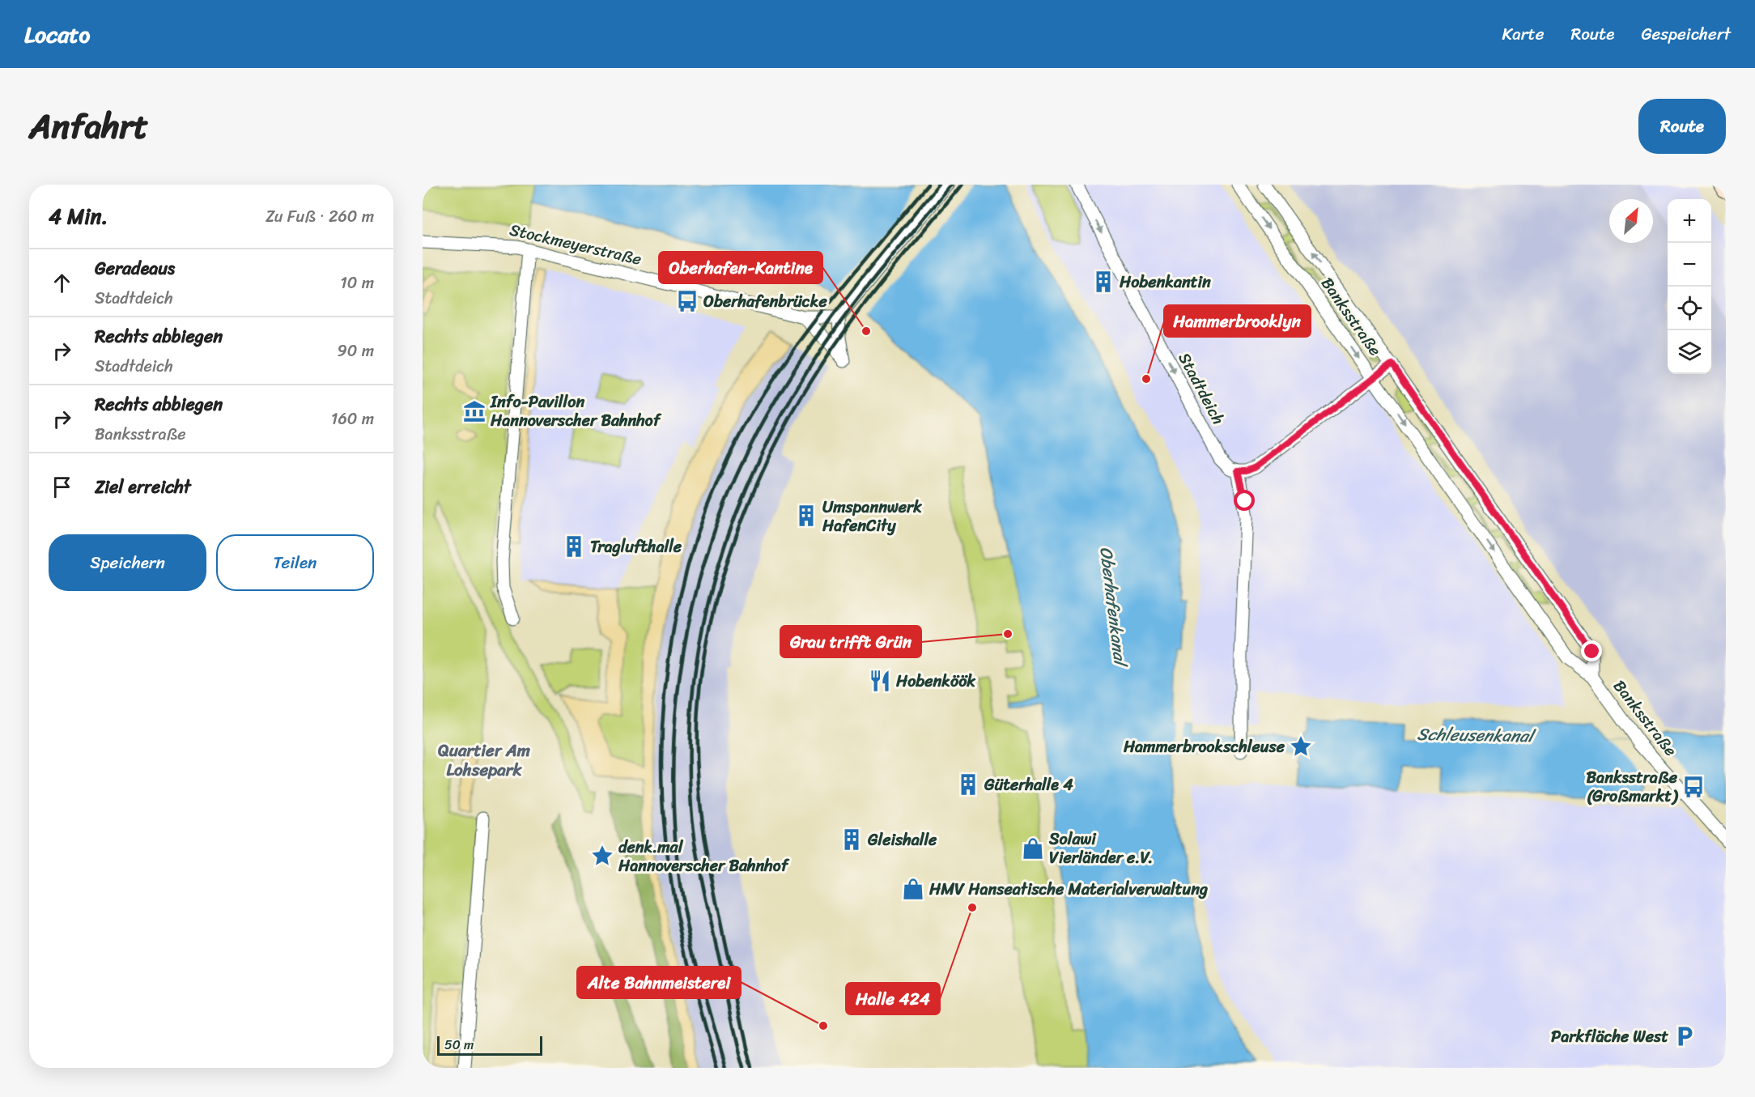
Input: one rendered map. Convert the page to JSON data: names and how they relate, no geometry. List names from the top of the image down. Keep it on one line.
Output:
{"streets":{"street":["Stockmeyerstraße","Banksstraße","Stadtdeich"]},"one_way":["Stadtdeich"],"districts":["Quartier Am Lohsepark"],"water":["Oberhafenkanal","Schleusenkanal"],"places":{"building":["Hobenkantin","Umspannwerk HafenCity","Traglufthalle","Güterhalle 4","Gleishalle"],"bus stop":["Oberhafenbrücke","Banksstraße (Großmarkt)"],"other":["Oberhafen-Kantine","Hammerbrooklyn","Grau trifft Grün","Halle 424","Alte Bahnmeisterei"],"museum":["Info-Pavillon Hannoverscher Bahnhof"],"restaurant":["Hobenköök"],"place":["Hammerbrookschleuse","denk.mal Hannoverscher Bahnhof"],"shop":["Solawi Vierländer e.V.","HMV Hanseatische Materialverwaltung"],"parking":["Parkfläche West"]},"scale_bar":"50 m","north":"top right","page":{"header":"Locato","nav":["Karte","Route","Gespeichert"],"title":"Anfahrt","buttons":["Route",["Speichern","Teilen"]],"heading":["4 Min.","Zu Fuß · 260 m"],"map_buttons":["+","−"],"list":[["Geradeaus","Stadtdeich","10 m"],["Rechts abbiegen","Stadtdeich","90 m"],["Rechts abbiegen","Banksstraße","160 m"],"Ziel erreicht"],"scale":"50 m"}}
